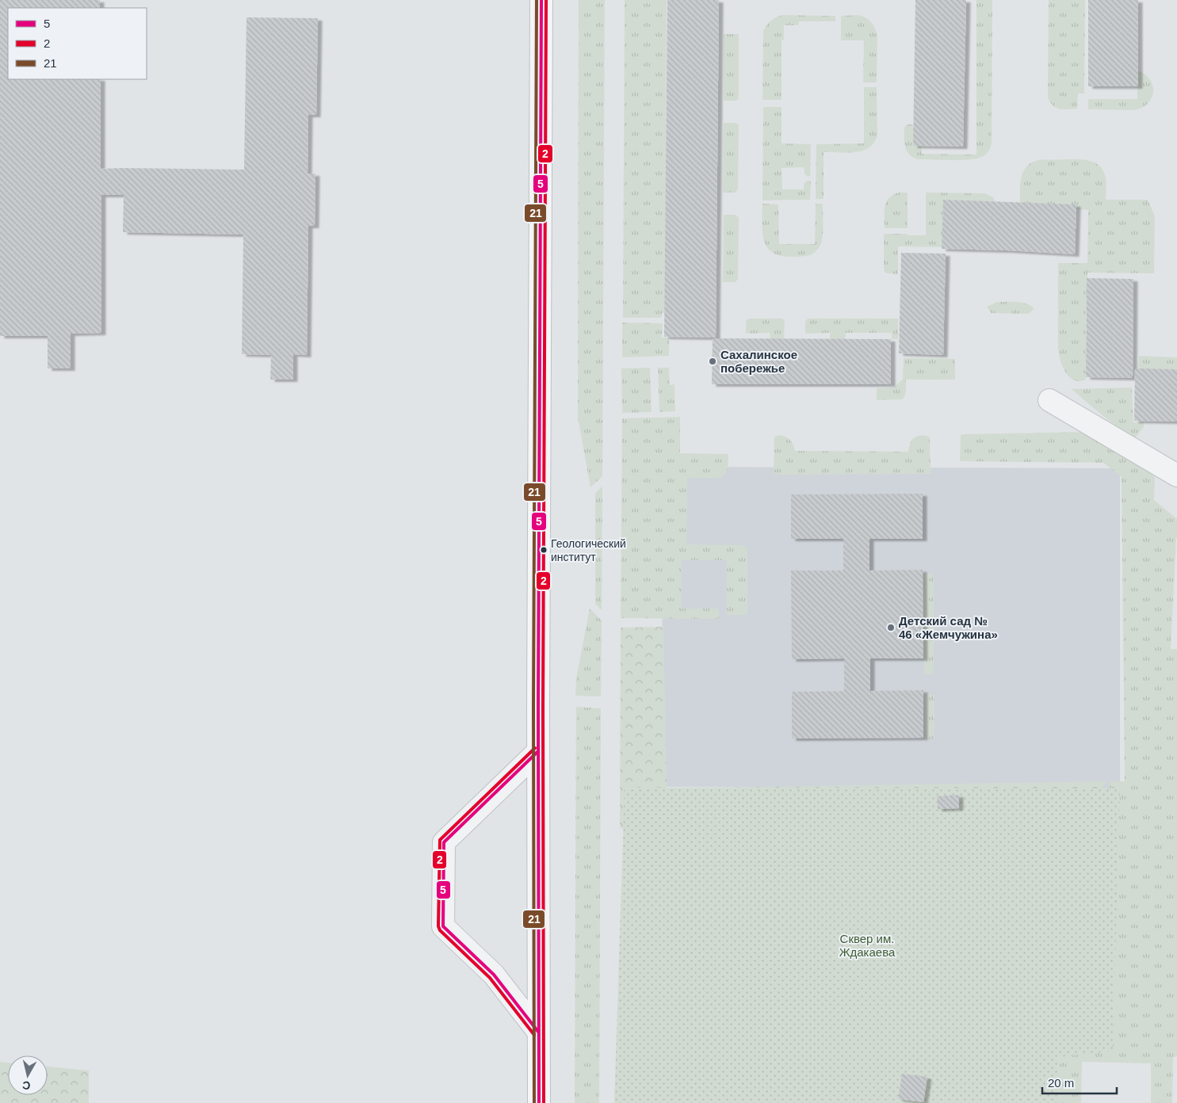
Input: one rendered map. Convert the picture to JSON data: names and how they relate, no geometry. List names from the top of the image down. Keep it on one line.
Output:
{"parks":["Сквер им. Ждакаева"],"places":["Сахалинское побережье","Геологический институт","Детский сад № 46 «Жемчужина»"],"lines":["transit line 5","transit line 2","transit line 21"],"legend":["5","2","21"],"scale_bar":"20 m","north":"bottom"}
